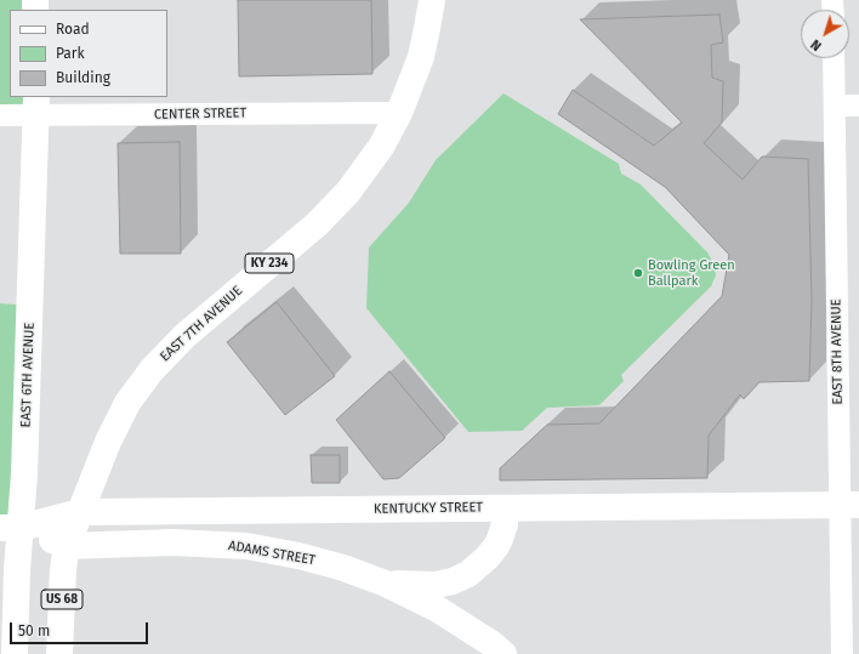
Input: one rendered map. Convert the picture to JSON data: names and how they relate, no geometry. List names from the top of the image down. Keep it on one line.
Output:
{"streets":{"main road":["KY 234","EAST 7TH AVENUE","EAST 6TH AVENUE","KENTUCKY STREET","ADAMS STREET","US 68"],"street":["CENTER STREET","EAST 8TH AVENUE"]},"crossings":[["CENTER STREET","EAST 7TH AVENUE"],["CENTER STREET","EAST 6TH AVENUE"],["EAST 7TH AVENUE","KENTUCKY STREET"],["EAST 7TH AVENUE","ADAMS STREET"],["EAST 7TH AVENUE","US 68"],["EAST 8TH AVENUE","KENTUCKY STREET"],["EAST 6TH AVENUE","KENTUCKY STREET"],["EAST 6TH AVENUE","ADAMS STREET"],["KENTUCKY STREET","ADAMS STREET"],["ADAMS STREET","US 68"]],"places":["Bowling Green Ballpark"],"legend":["Road","Park","Building"],"scale_bar":"50 m","north":"bottom left"}
